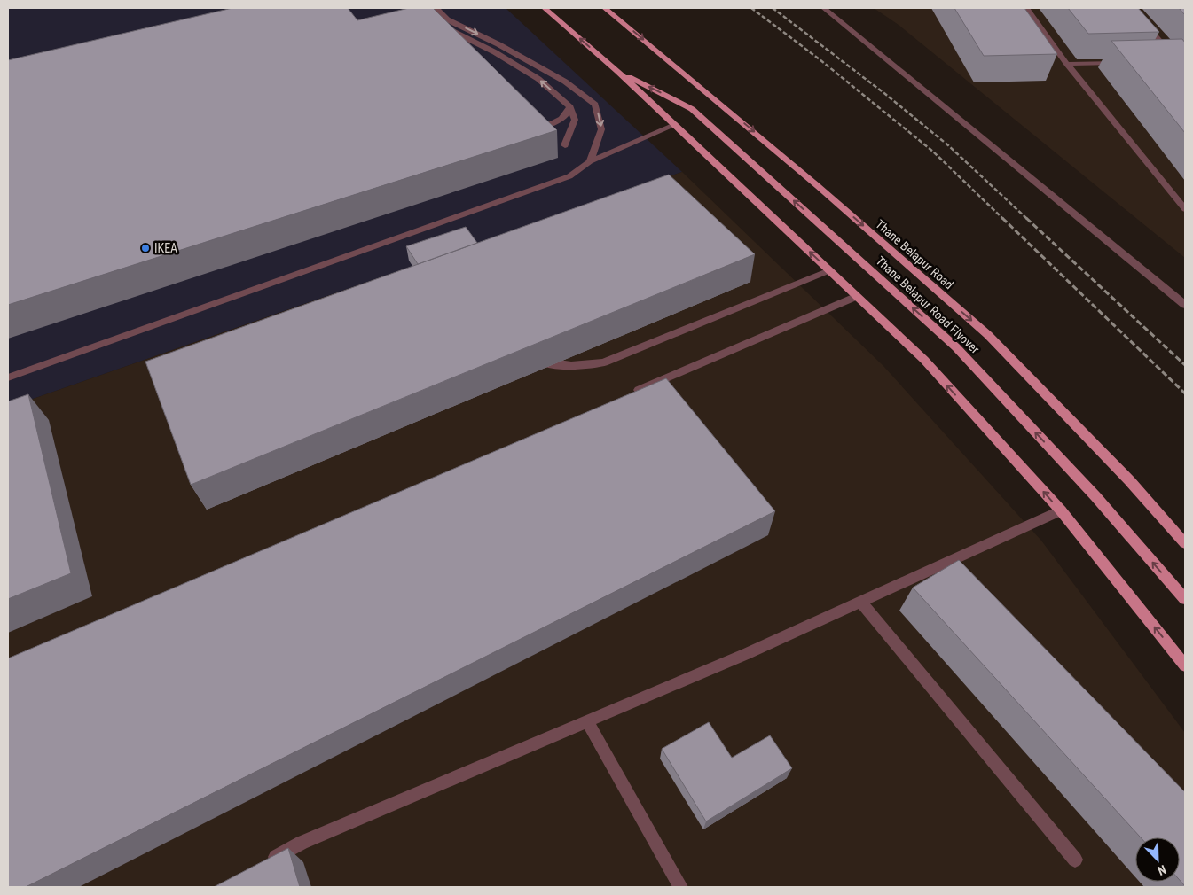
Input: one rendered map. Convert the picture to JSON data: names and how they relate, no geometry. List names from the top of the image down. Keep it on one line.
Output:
{"streets":{"main road":["Thane Belapur Road","Thane Belapur Road Flyover"]},"places":["IKEA"],"north":"bottom right"}
